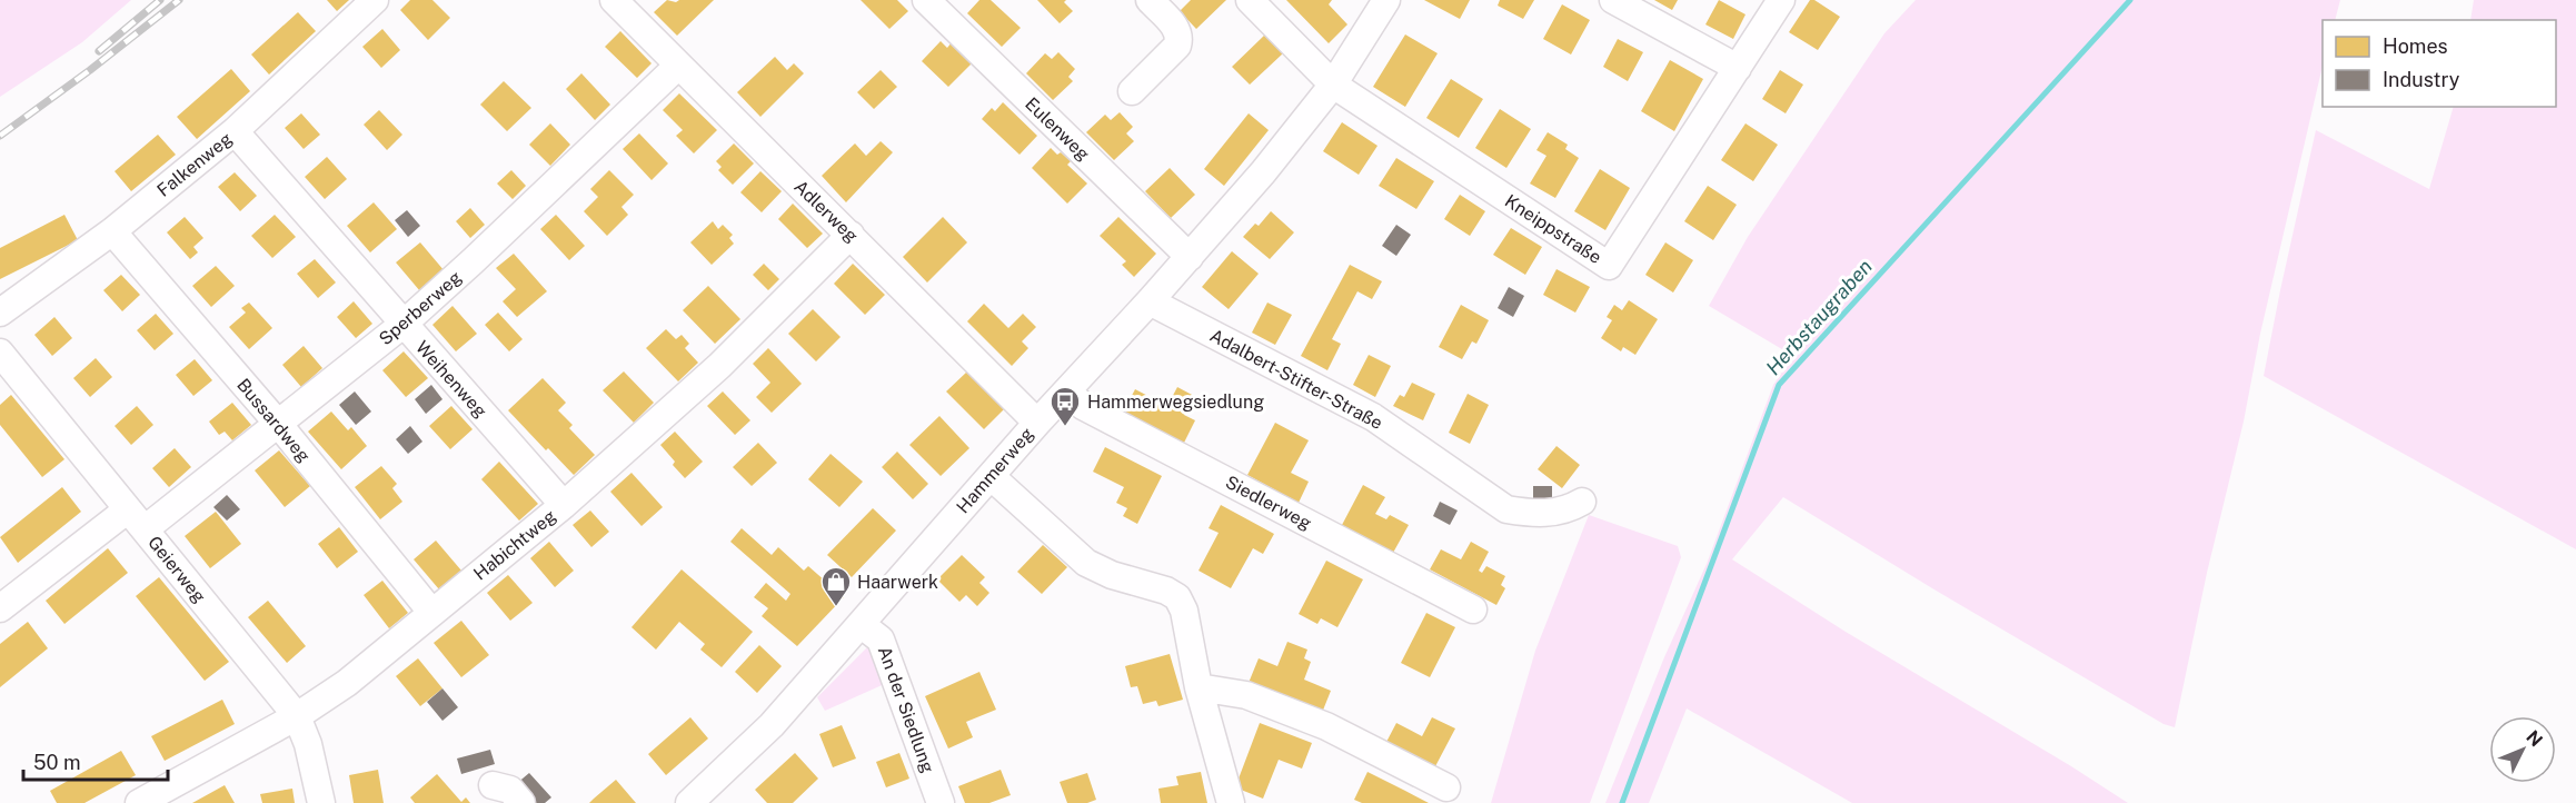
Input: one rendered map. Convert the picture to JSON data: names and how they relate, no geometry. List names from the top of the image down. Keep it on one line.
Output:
{"streets":{"street":["Eulenweg","Falkenweg","Adlerweg","Kneippstraße","Sperberweg","Weihenweg","Adalbert-Stifter-Straße","Bussardweg","Hammerweg","Siedlerweg","Habichtweg","Geierweg","An der Siedlung"]},"crossings":[["Eulenweg","Hammerweg"],["Falkenweg","Weihenweg"],["Falkenweg","Bussardweg"],["Adlerweg","Sperberweg"],["Adlerweg","Hammerweg"],["Adlerweg","Habichtweg"],["Kneippstraße","Hammerweg"],["Sperberweg","Weihenweg"],["Sperberweg","Bussardweg"],["Sperberweg","Geierweg"],["Weihenweg","Habichtweg"],["Adalbert-Stifter-Straße","Hammerweg"],["Bussardweg","Habichtweg"],["Hammerweg","Siedlerweg"],["Hammerweg","An der Siedlung"],["Habichtweg","Geierweg"]],"water":["Herbstaugraben"],"places":{"bus stop":["Hammerwegsiedlung"],"shop":["Haarwerk"]},"legend":["Homes","Industry"],"scale_bar":"50 m","north":"top right"}
